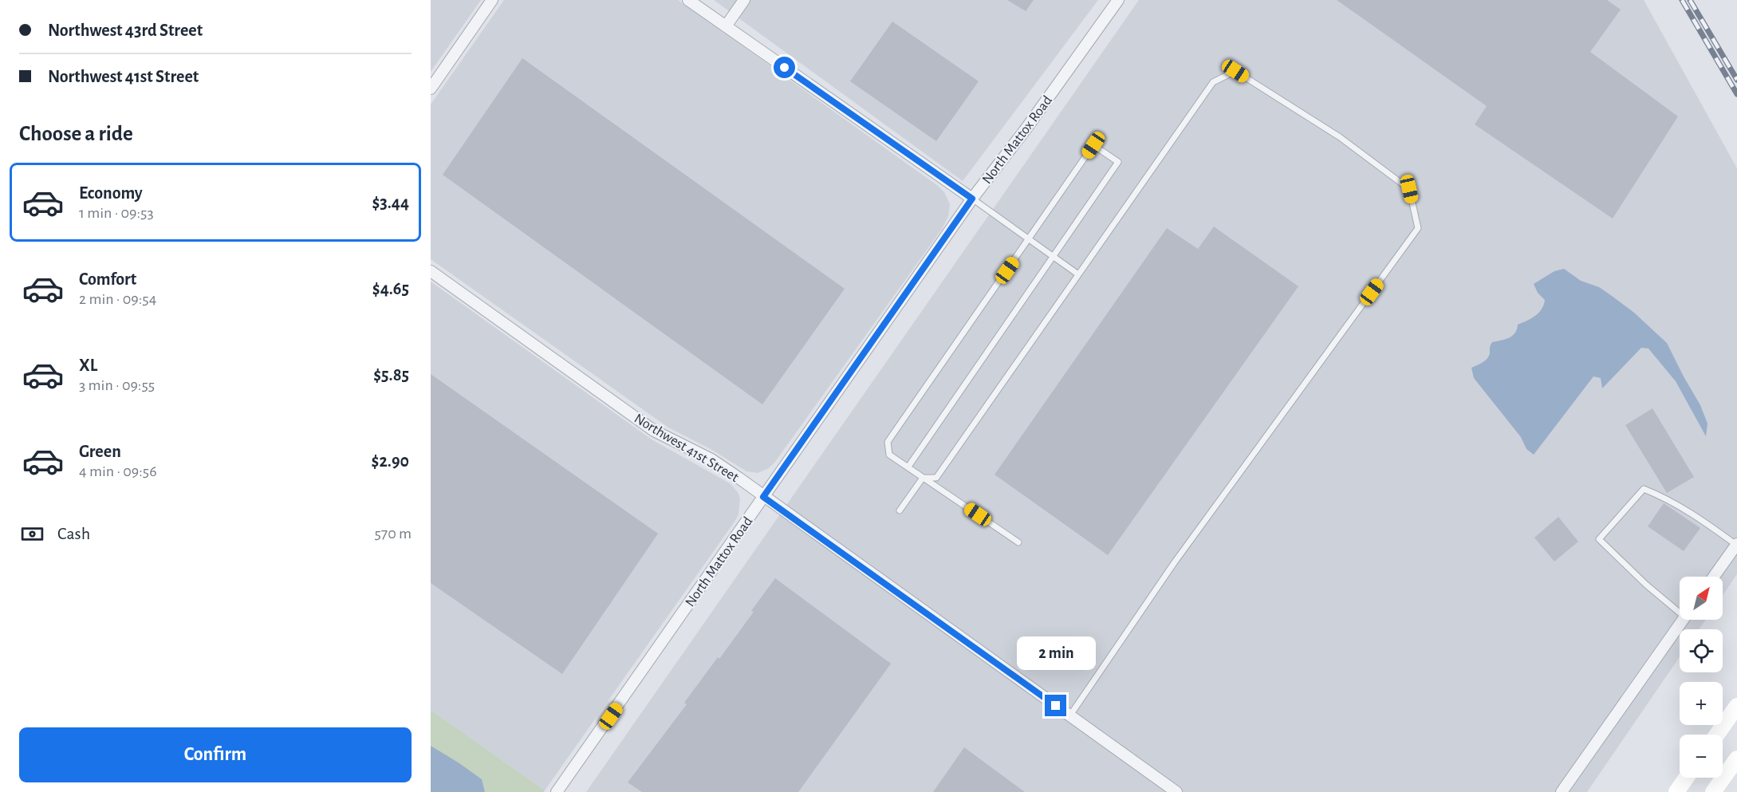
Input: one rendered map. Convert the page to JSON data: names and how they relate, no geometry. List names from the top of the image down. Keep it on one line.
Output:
{"streets":{"street":["North Mattox Road","Northwest 41st Street"]},"crossings":[["North Mattox Road","Northwest 41st Street"]],"north":"top right","page":{"banner":["Northwest 43rd Street","Northwest 41st Street"],"heading":"Choose a ride","list":[{"name":"Economy","note":"1 min · 09:53","value":"$3.44"},{"name":"Comfort","note":"2 min · 09:54","value":"$4.65"},{"name":"XL","note":"3 min · 09:55","value":"$5.85"},{"name":"Green","note":"4 min · 09:56","value":"$2.90"}],"pay":["Cash","570 m"],"map_buttons":["+","−"],"bubble":"2 min","buttons":"Confirm"}}
